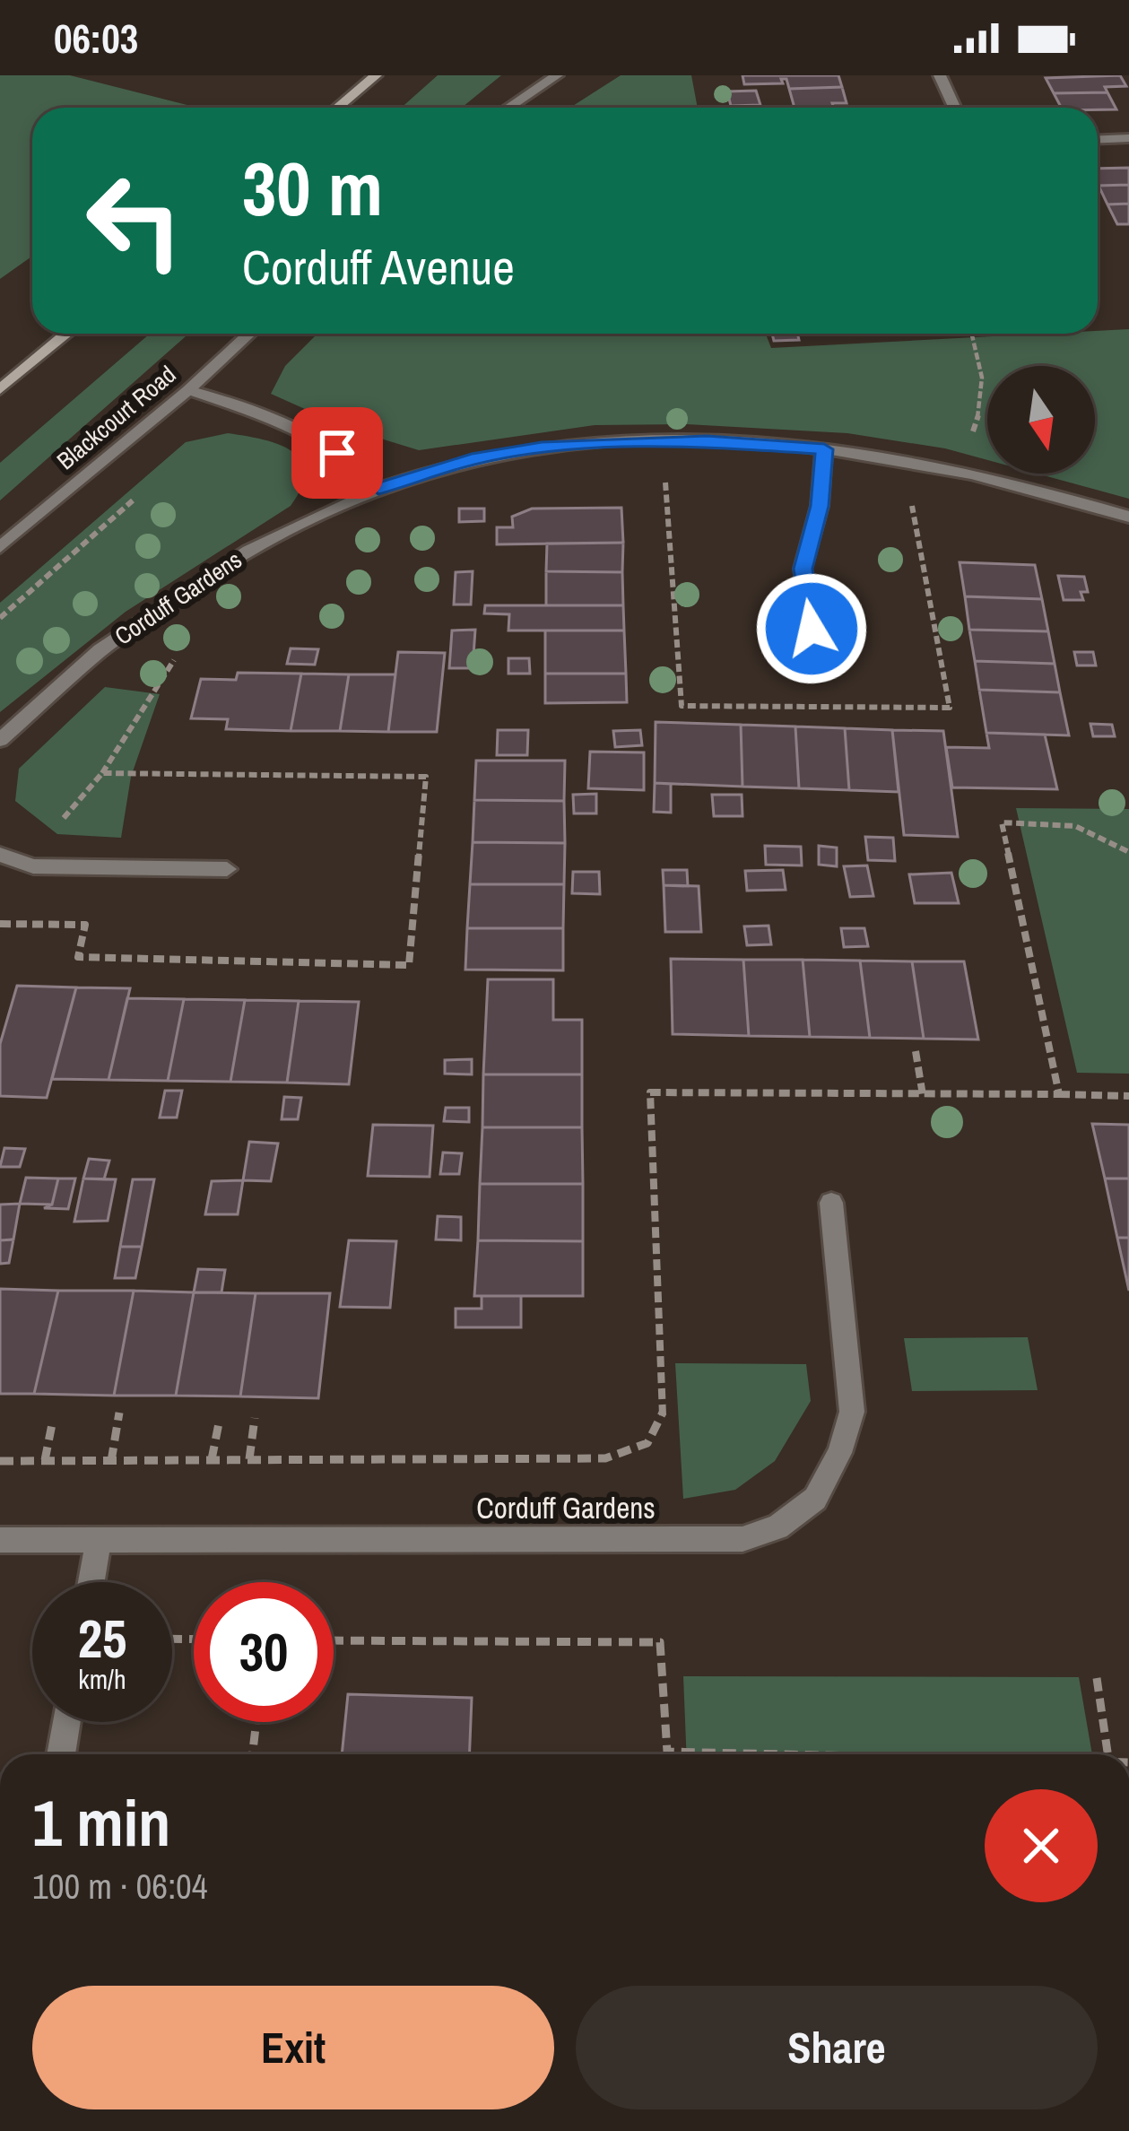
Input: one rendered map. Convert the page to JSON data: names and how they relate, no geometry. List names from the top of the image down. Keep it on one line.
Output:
{"streets":{"street":["Blackcourt Road","Corduff Gardens"]},"north":"bottom","page":{"status":"06:03","turn":["30 m","Corduff Avenue"],"speed":"25 km/h","limit":"30","heading":["1 min","100 m · 06:04"],"buttons":["Exit","Share"]}}
